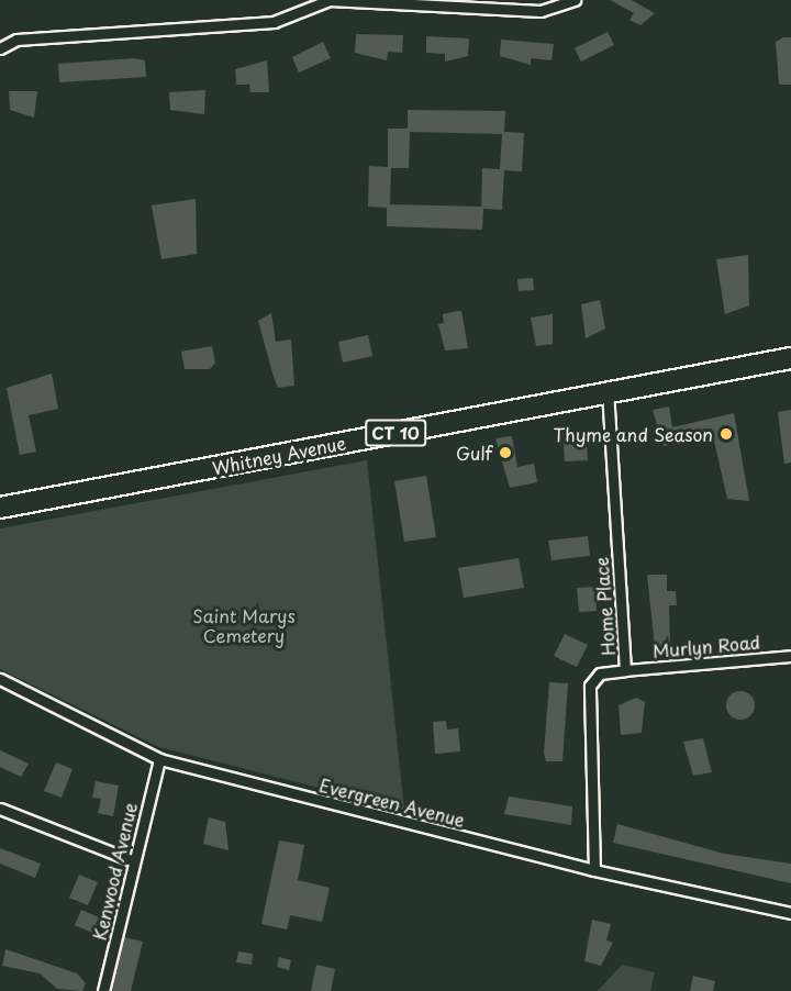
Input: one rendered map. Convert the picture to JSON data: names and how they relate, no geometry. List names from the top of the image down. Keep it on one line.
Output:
{"streets":{"highway":["CT 10","Whitney Avenue"],"street":["Home Place","Murlyn Road","Evergreen Avenue","Kenwood Avenue"]},"crossings":[["Whitney Avenue","Home Place"],["Home Place","Murlyn Road"],["Home Place","Evergreen Avenue"],["Evergreen Avenue","Kenwood Avenue"]],"parks":["Saint Marys Cemetery"],"places":["Thyme and Season","Gulf"]}
